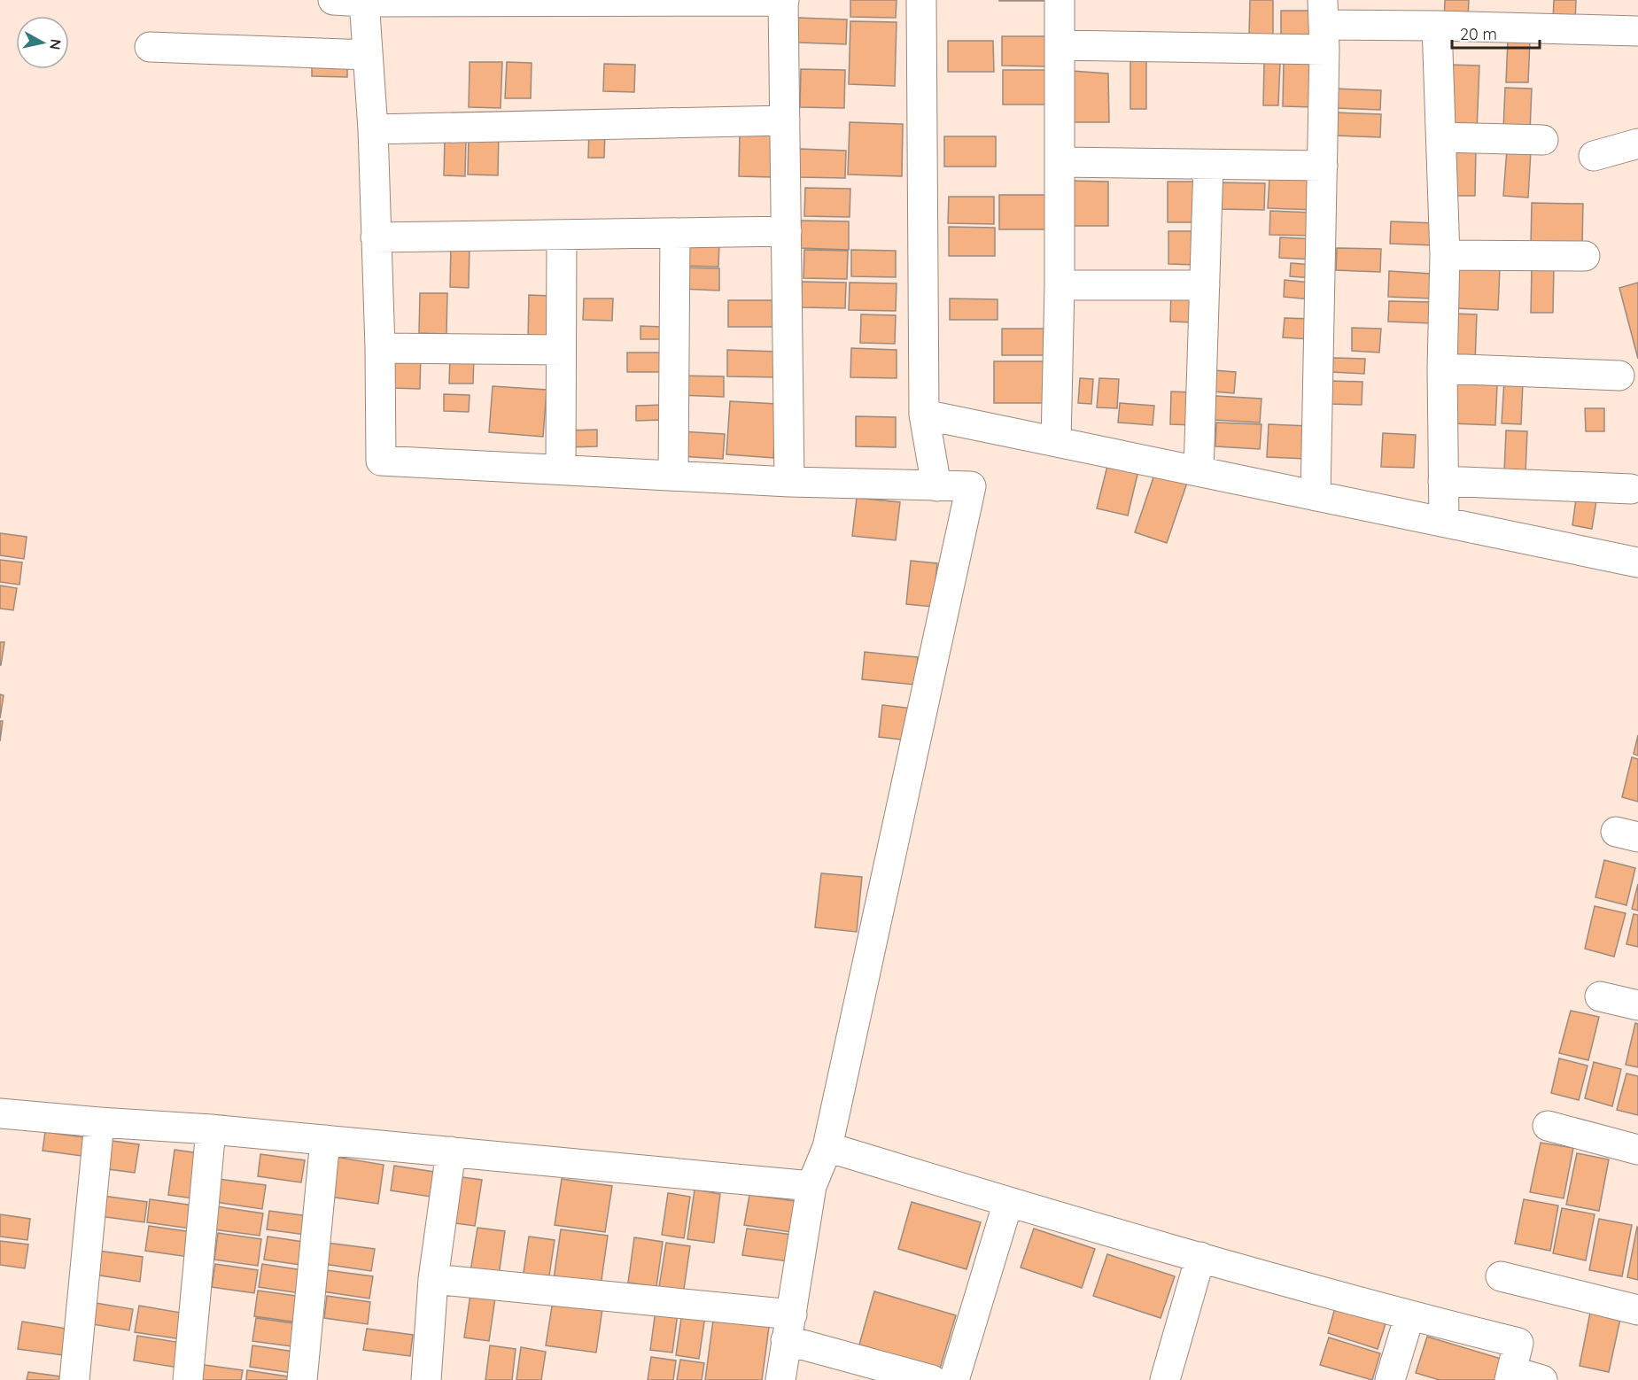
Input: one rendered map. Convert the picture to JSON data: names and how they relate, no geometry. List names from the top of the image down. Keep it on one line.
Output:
{"scale_bar":"20 m","north":"right"}
